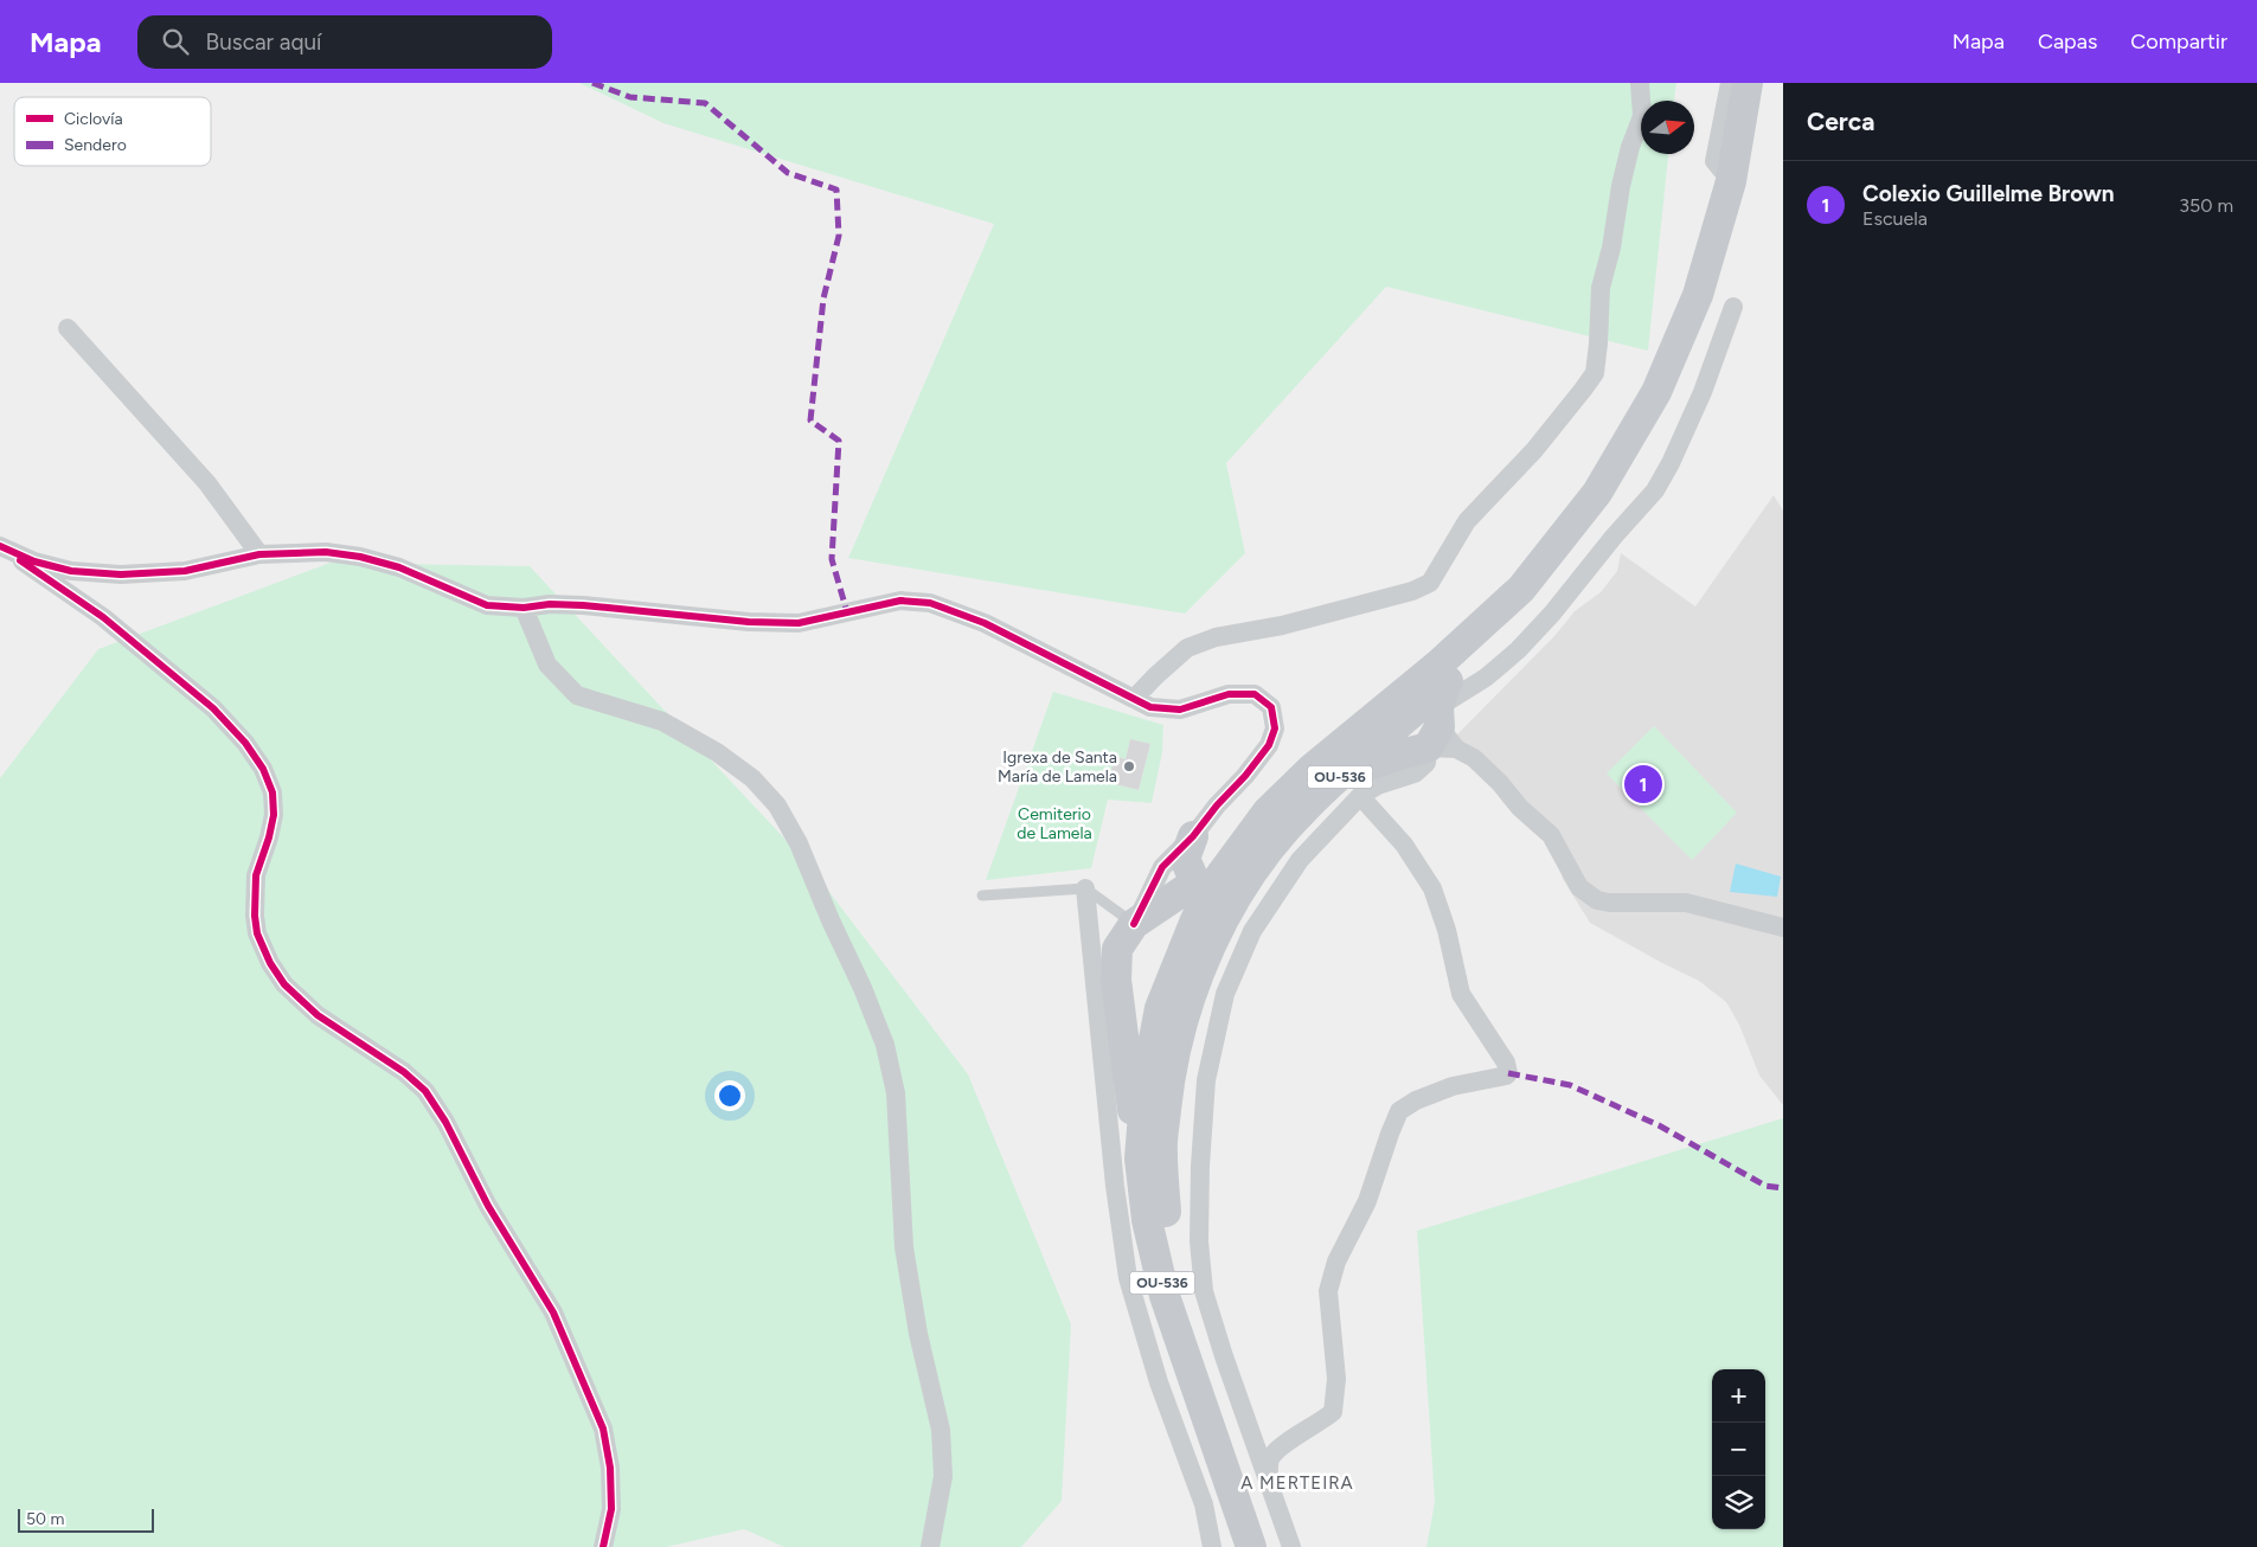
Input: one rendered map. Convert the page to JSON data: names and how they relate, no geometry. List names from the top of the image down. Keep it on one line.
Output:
{"streets":{"main road":["OU-536"]},"districts":["A MERTEIRA"],"parks":["Cemiterio de Lamela"],"places":["Igrexa de Santa María de Lamela"],"legend":["Ciclovía","Sendero"],"scale_bar":"50 m","north":"right","page":{"header":"Mapa","search":"Buscar aquí","nav":["Mapa","Capas","Compartir"],"heading":"Cerca","list":[{"mark":"1","name":"Colexio Guillelme Brown","note":"Escuela","value":"350 m"}],"pins":"1","map_buttons":["+","−"],"scale":"50 m"}}
